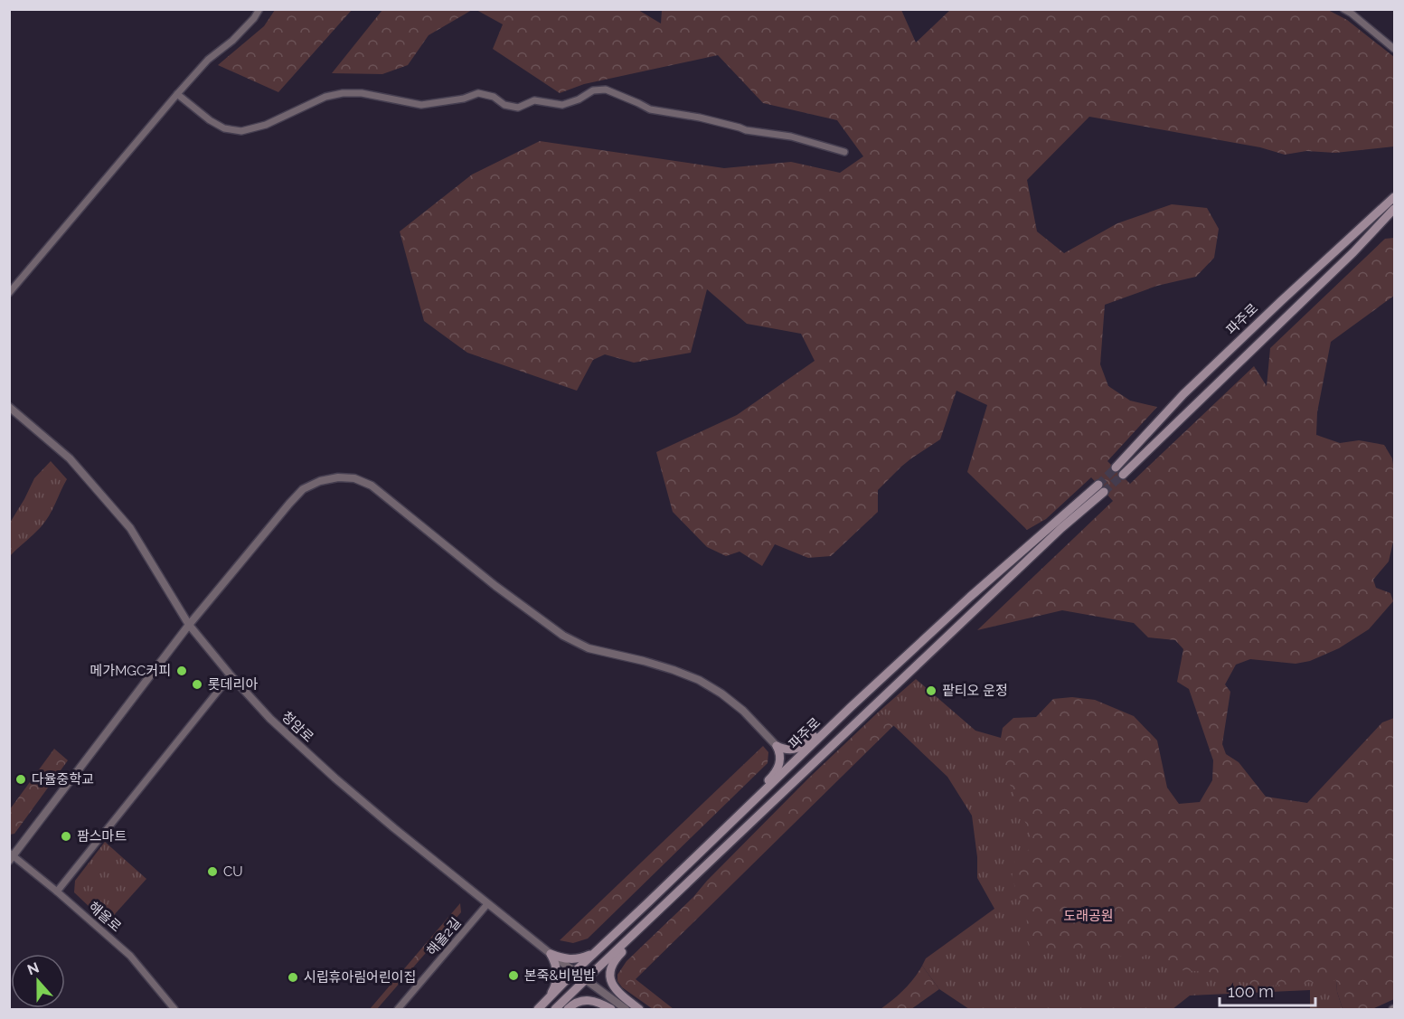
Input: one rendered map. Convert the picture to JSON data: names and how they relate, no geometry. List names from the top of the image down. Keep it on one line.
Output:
{"streets":{"main road":["파주로"],"street":["청암로","해올로","해올2길"]},"crossings":[["파주로","청암로"],["청암로","해올2길"]],"parks":["도래공원"],"places":["메가MGC커피","롯데리아","팥티오 운정","다율중학교","팜스마트","CU","본죽&비빔밥","시립휴아림어린이집"],"scale_bar":"100 m","north":"top"}
